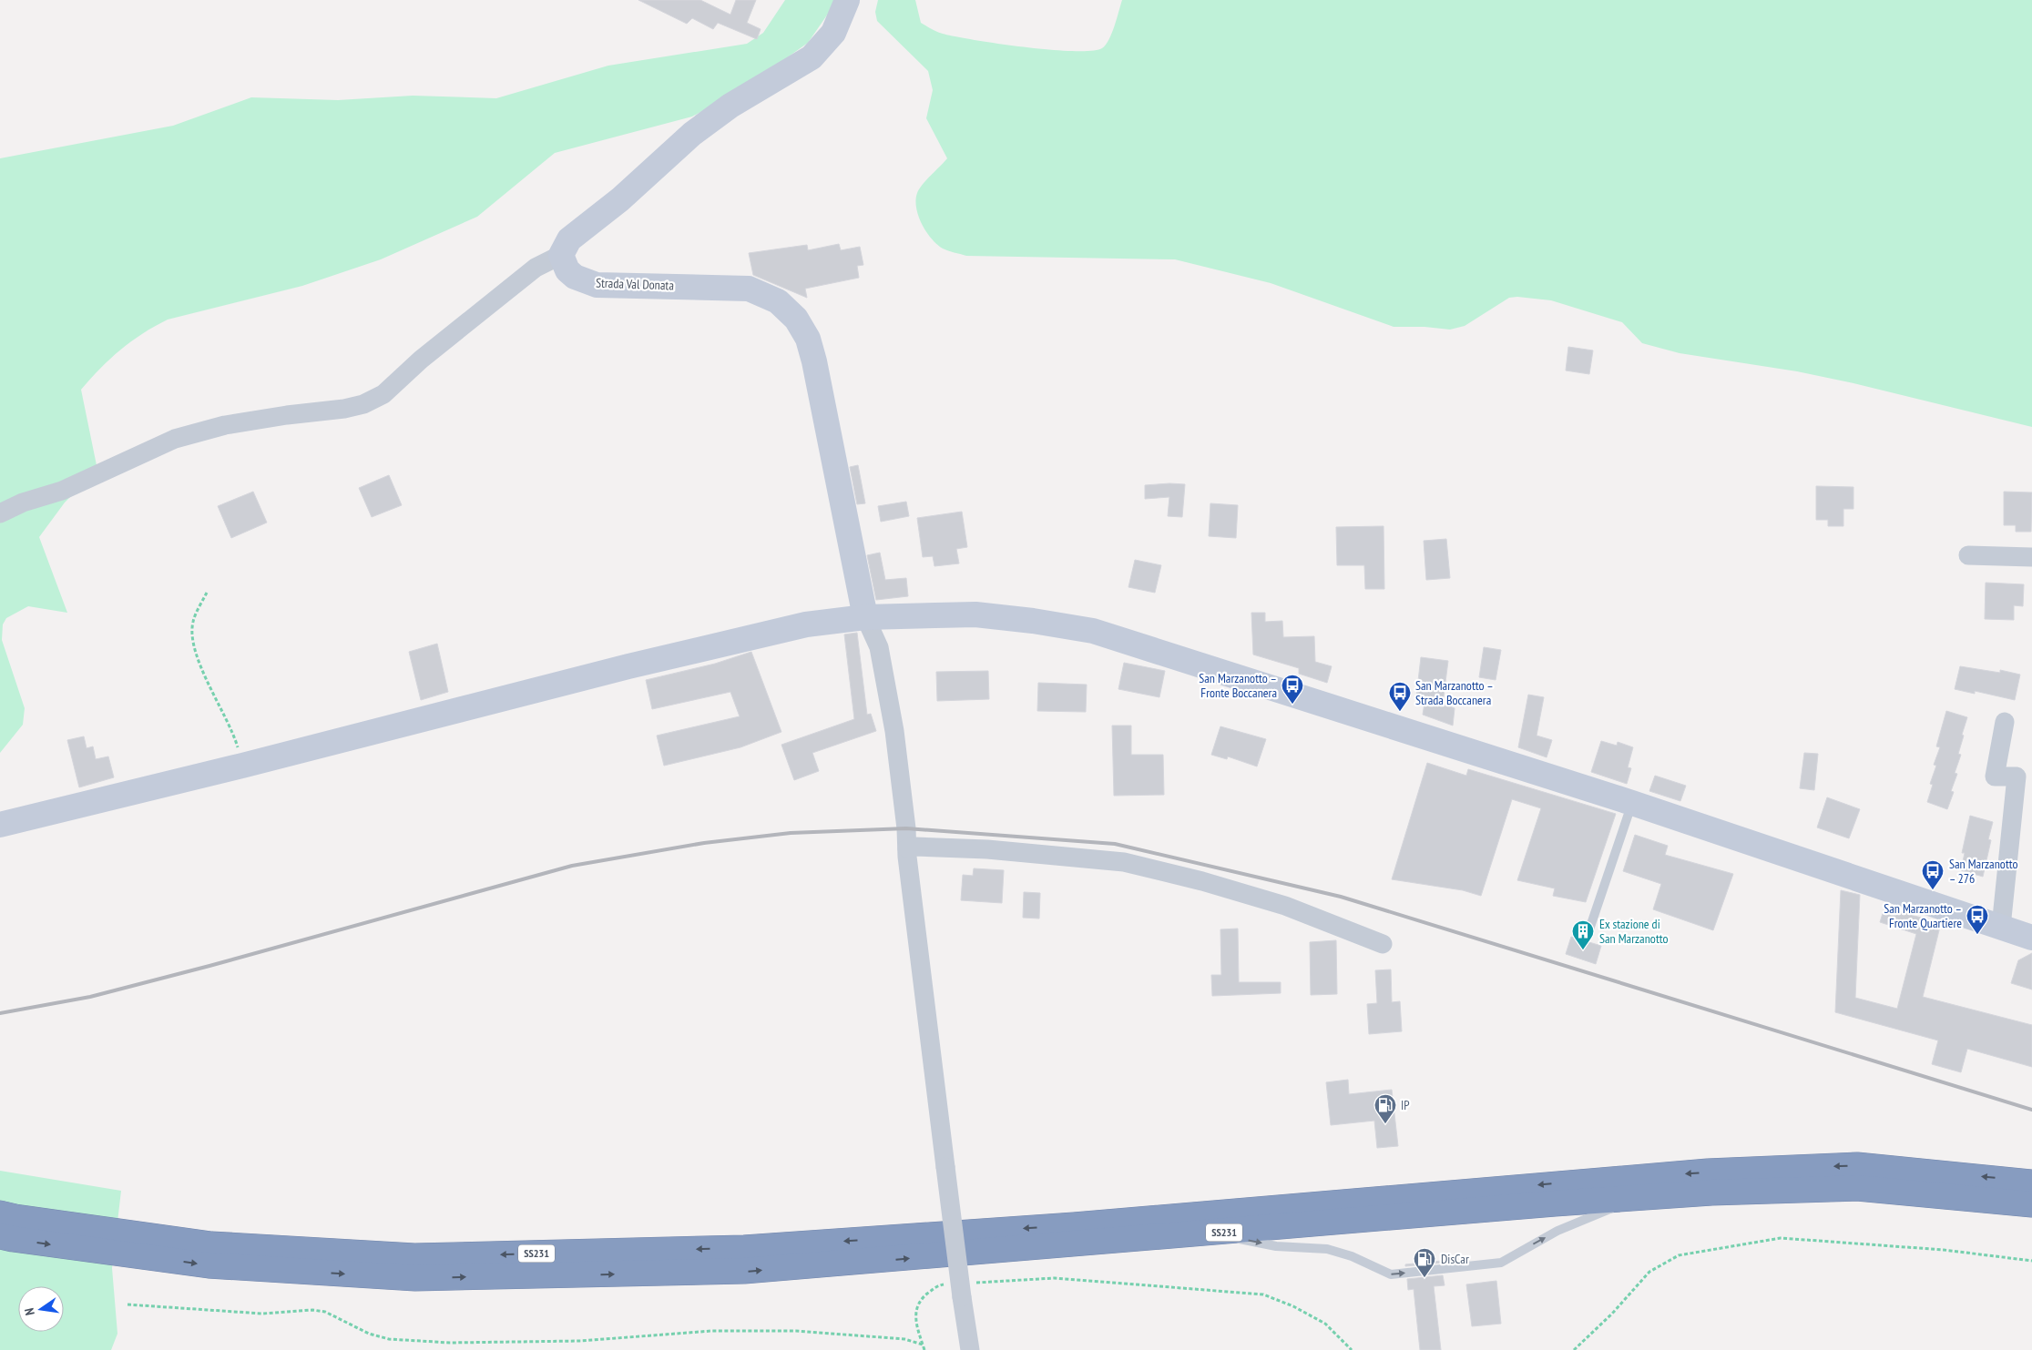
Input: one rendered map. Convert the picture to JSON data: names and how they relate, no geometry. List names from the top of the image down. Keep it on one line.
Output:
{"streets":{"highway":["SS231"],"main road":["Strada Val Donata"]},"places":{"bus stop":["San Marzanotto – Fronte Boccanera","San Marzanotto – Strada Boccanera","San Marzanotto – 276","San Marzanotto – Fronte Quartiere"],"building":["Ex stazione di San Marzanotto"],"fuel station":["IP","DisCar"]},"north":"left"}
